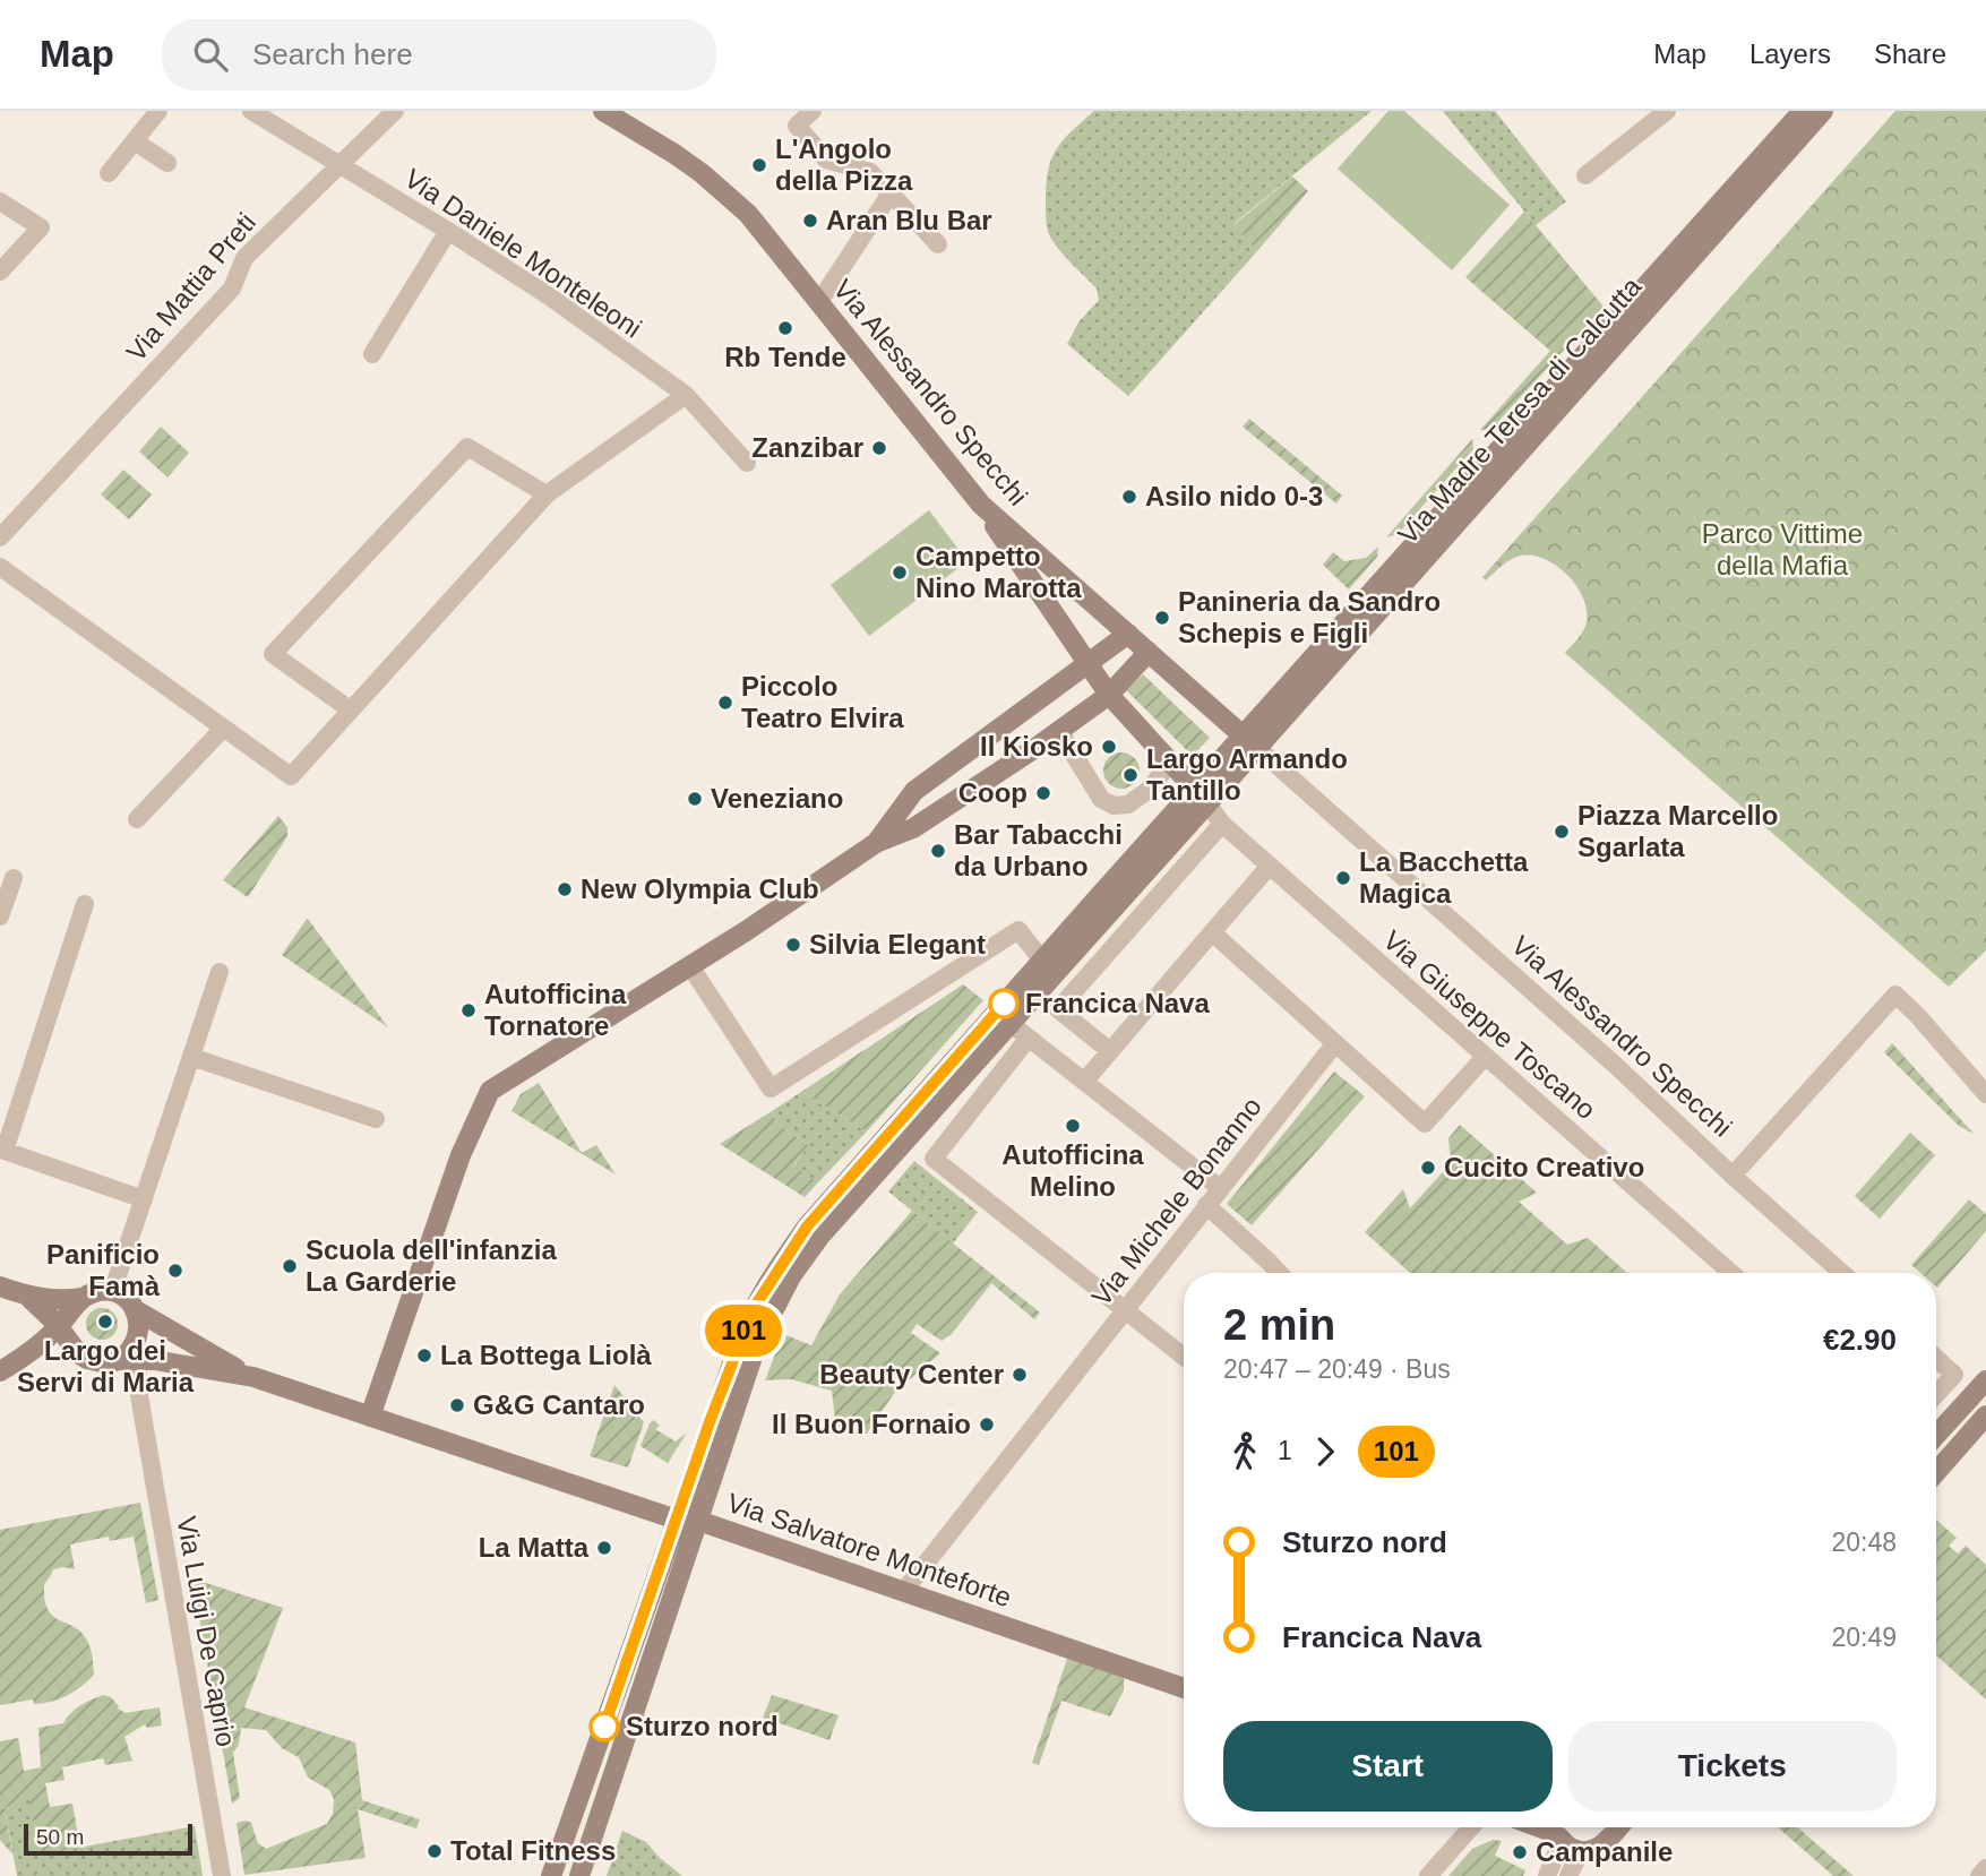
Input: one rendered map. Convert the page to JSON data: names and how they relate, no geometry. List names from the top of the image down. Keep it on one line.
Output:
{"streets":{"street":["Via Daniele Monteleoni","Via Mattia Preti","Via Alessandro Specchi","Via Madre Teresa di Calcutta","Via Giuseppe Toscano","Via Michele Bonanno","Via Salvatore Monteforte","Via Luigi De Caprio"]},"crossings":[["Via Daniele Monteleoni","Via Mattia Preti"],["Via Alessandro Specchi","Via Madre Teresa di Calcutta"],["Via Michele Bonanno","Via Salvatore Monteforte"]],"parks":["Parco Vittime della Mafia"],"places":["L'Angolo della Pizza","Aran Blu Bar","Rb Tende","Zanzibar","Asilo nido 0-3","Campetto Nino Marotta","Panineria da Sandro Schepis e Figli","Piccolo Teatro Elvira","Il Kiosko","Largo Armando Tantillo","Coop","Veneziano","Piazza Marcello Sgarlata","Bar Tabacchi da Urbano","La Bacchetta Magica","New Olympia Club","Silvia Elegant","Francica Nava","Autofficina Tornatore","Autofficina Melino","Cucito Creativo","Scuola dell'infanzia La Garderie","Panificio Famà","Largo dei Servi di Maria","La Bottega Liolà","Beauty Center","G&G Cantaro","Il Buon Fornaio","La Matta","Sturzo nord","Total Fitness","Campanile"],"lines":["bus line 101"],"scale_bar":"50 m","page":{"header":"Map","search":"Search here","nav":["Map","Layers","Share"],"on_map":"101","heading":["2 min","20:47 – 20:49 · Bus","€2.90"],"legs":["1","101"],"list":[{"name":"Sturzo nord","value":"20:48"},{"name":"Francica Nava","value":"20:49"}],"buttons":["Start","Tickets"],"scale":"50 m"}}
